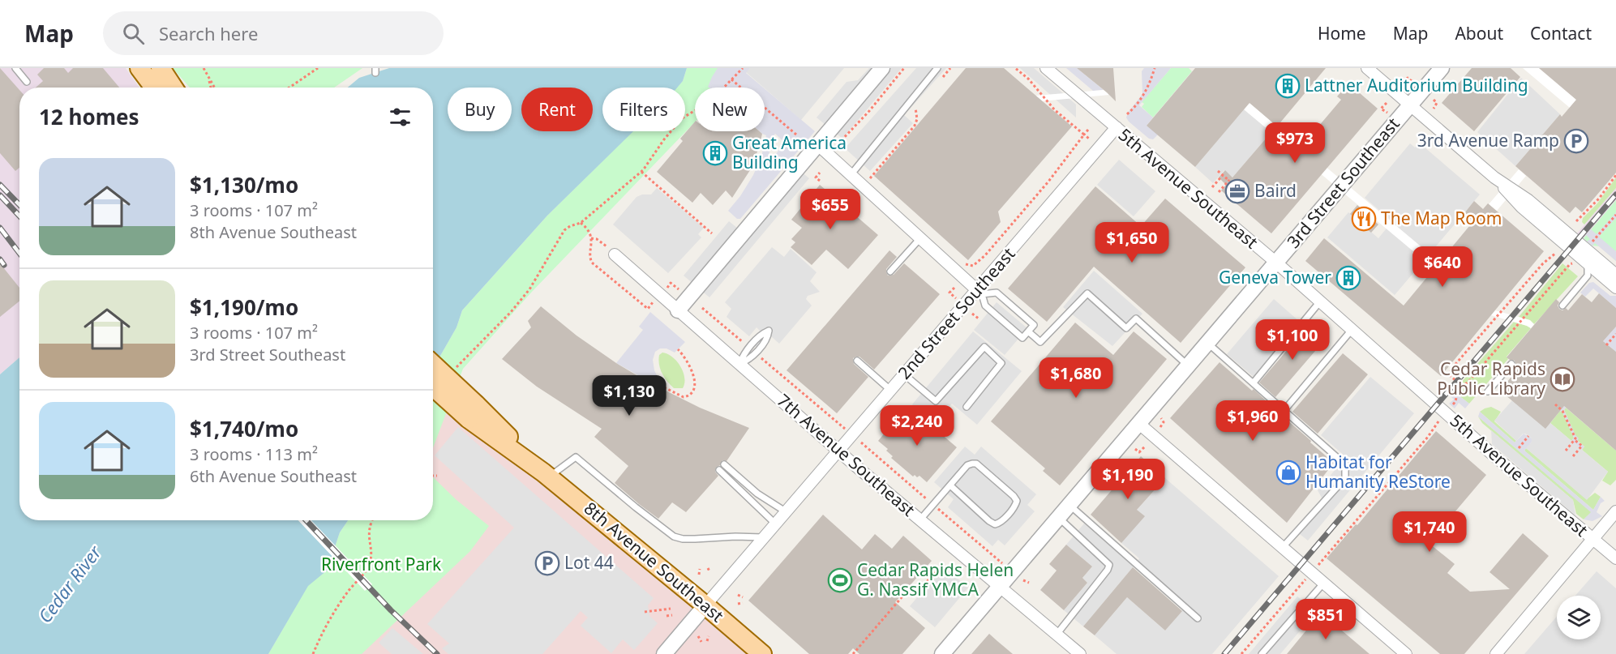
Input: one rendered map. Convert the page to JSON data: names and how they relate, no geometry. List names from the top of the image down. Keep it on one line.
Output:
{"streets":{"main road":["8th Avenue Southeast"],"street":["3rd Street Southeast","5th Avenue Southeast","2nd Street Southeast","7th Avenue Southeast"]},"crossings":[["3rd Street Southeast","5th Avenue Southeast"],["3rd Street Southeast","7th Avenue Southeast"],["5th Avenue Southeast","2nd Street Southeast"],["2nd Street Southeast","7th Avenue Southeast"],["2nd Street Southeast","8th Avenue Southeast"]],"water":["Cedar River"],"parks":["Riverfront Park"],"places":{"building":["Lattner Auditorium Building","Great America Building","Geneva Tower"],"parking":["3rd Avenue Ramp","Lot 44"],"office":["Baird"],"restaurant":["The Map Room"],"library":["Cedar Rapids Public Library"],"shop":["Habitat for Humanity ReStore"],"sports":["Cedar Rapids Helen G. Nassif YMCA"]},"page":{"header":"Map","search":"Search here","nav":["Home","Map","About","Contact"],"chip":["Buy","Rent","Filters","New"],"heading":"12 homes","price":["$973","$655","$1,650","$640","$1,100","$1,680","$1,130","$1,960","$2,240","$1,190","$1,740","$851"],"list":[{"name":"$1,130/mo","note":"3 rooms · 107 m² · 8th Avenue Southeast"},{"name":"$1,190/mo","note":"3 rooms · 107 m² · 3rd Street Southeast"},{"name":"$1,740/mo","note":"3 rooms · 113 m² · 6th Avenue Southeast"}]}}
